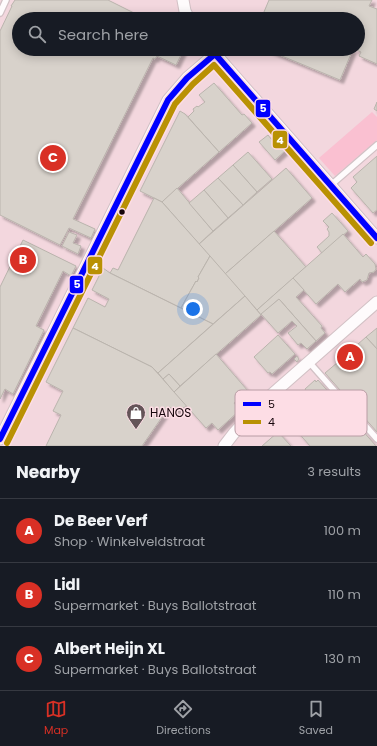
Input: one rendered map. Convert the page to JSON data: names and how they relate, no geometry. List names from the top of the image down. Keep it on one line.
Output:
{"places":{"shop":["HANOS"]},"lines":["transit line 5","transit line 4"],"legend":["5","4"],"page":{"search":"Search here","pins":["C","B","A"],"heading":["Nearby","3 results"],"list":[{"mark":"A","name":"De Beer Verf","note":"Shop · Winkelveldstraat","value":"100 m"},{"mark":"B","name":"Lidl","note":"Supermarket · Buys Ballotstraat","value":"110 m"},{"mark":"C","name":"Albert Heijn XL","note":"Supermarket · Buys Ballotstraat","value":"130 m"}],"nav":["Map","Directions","Saved"]}}
